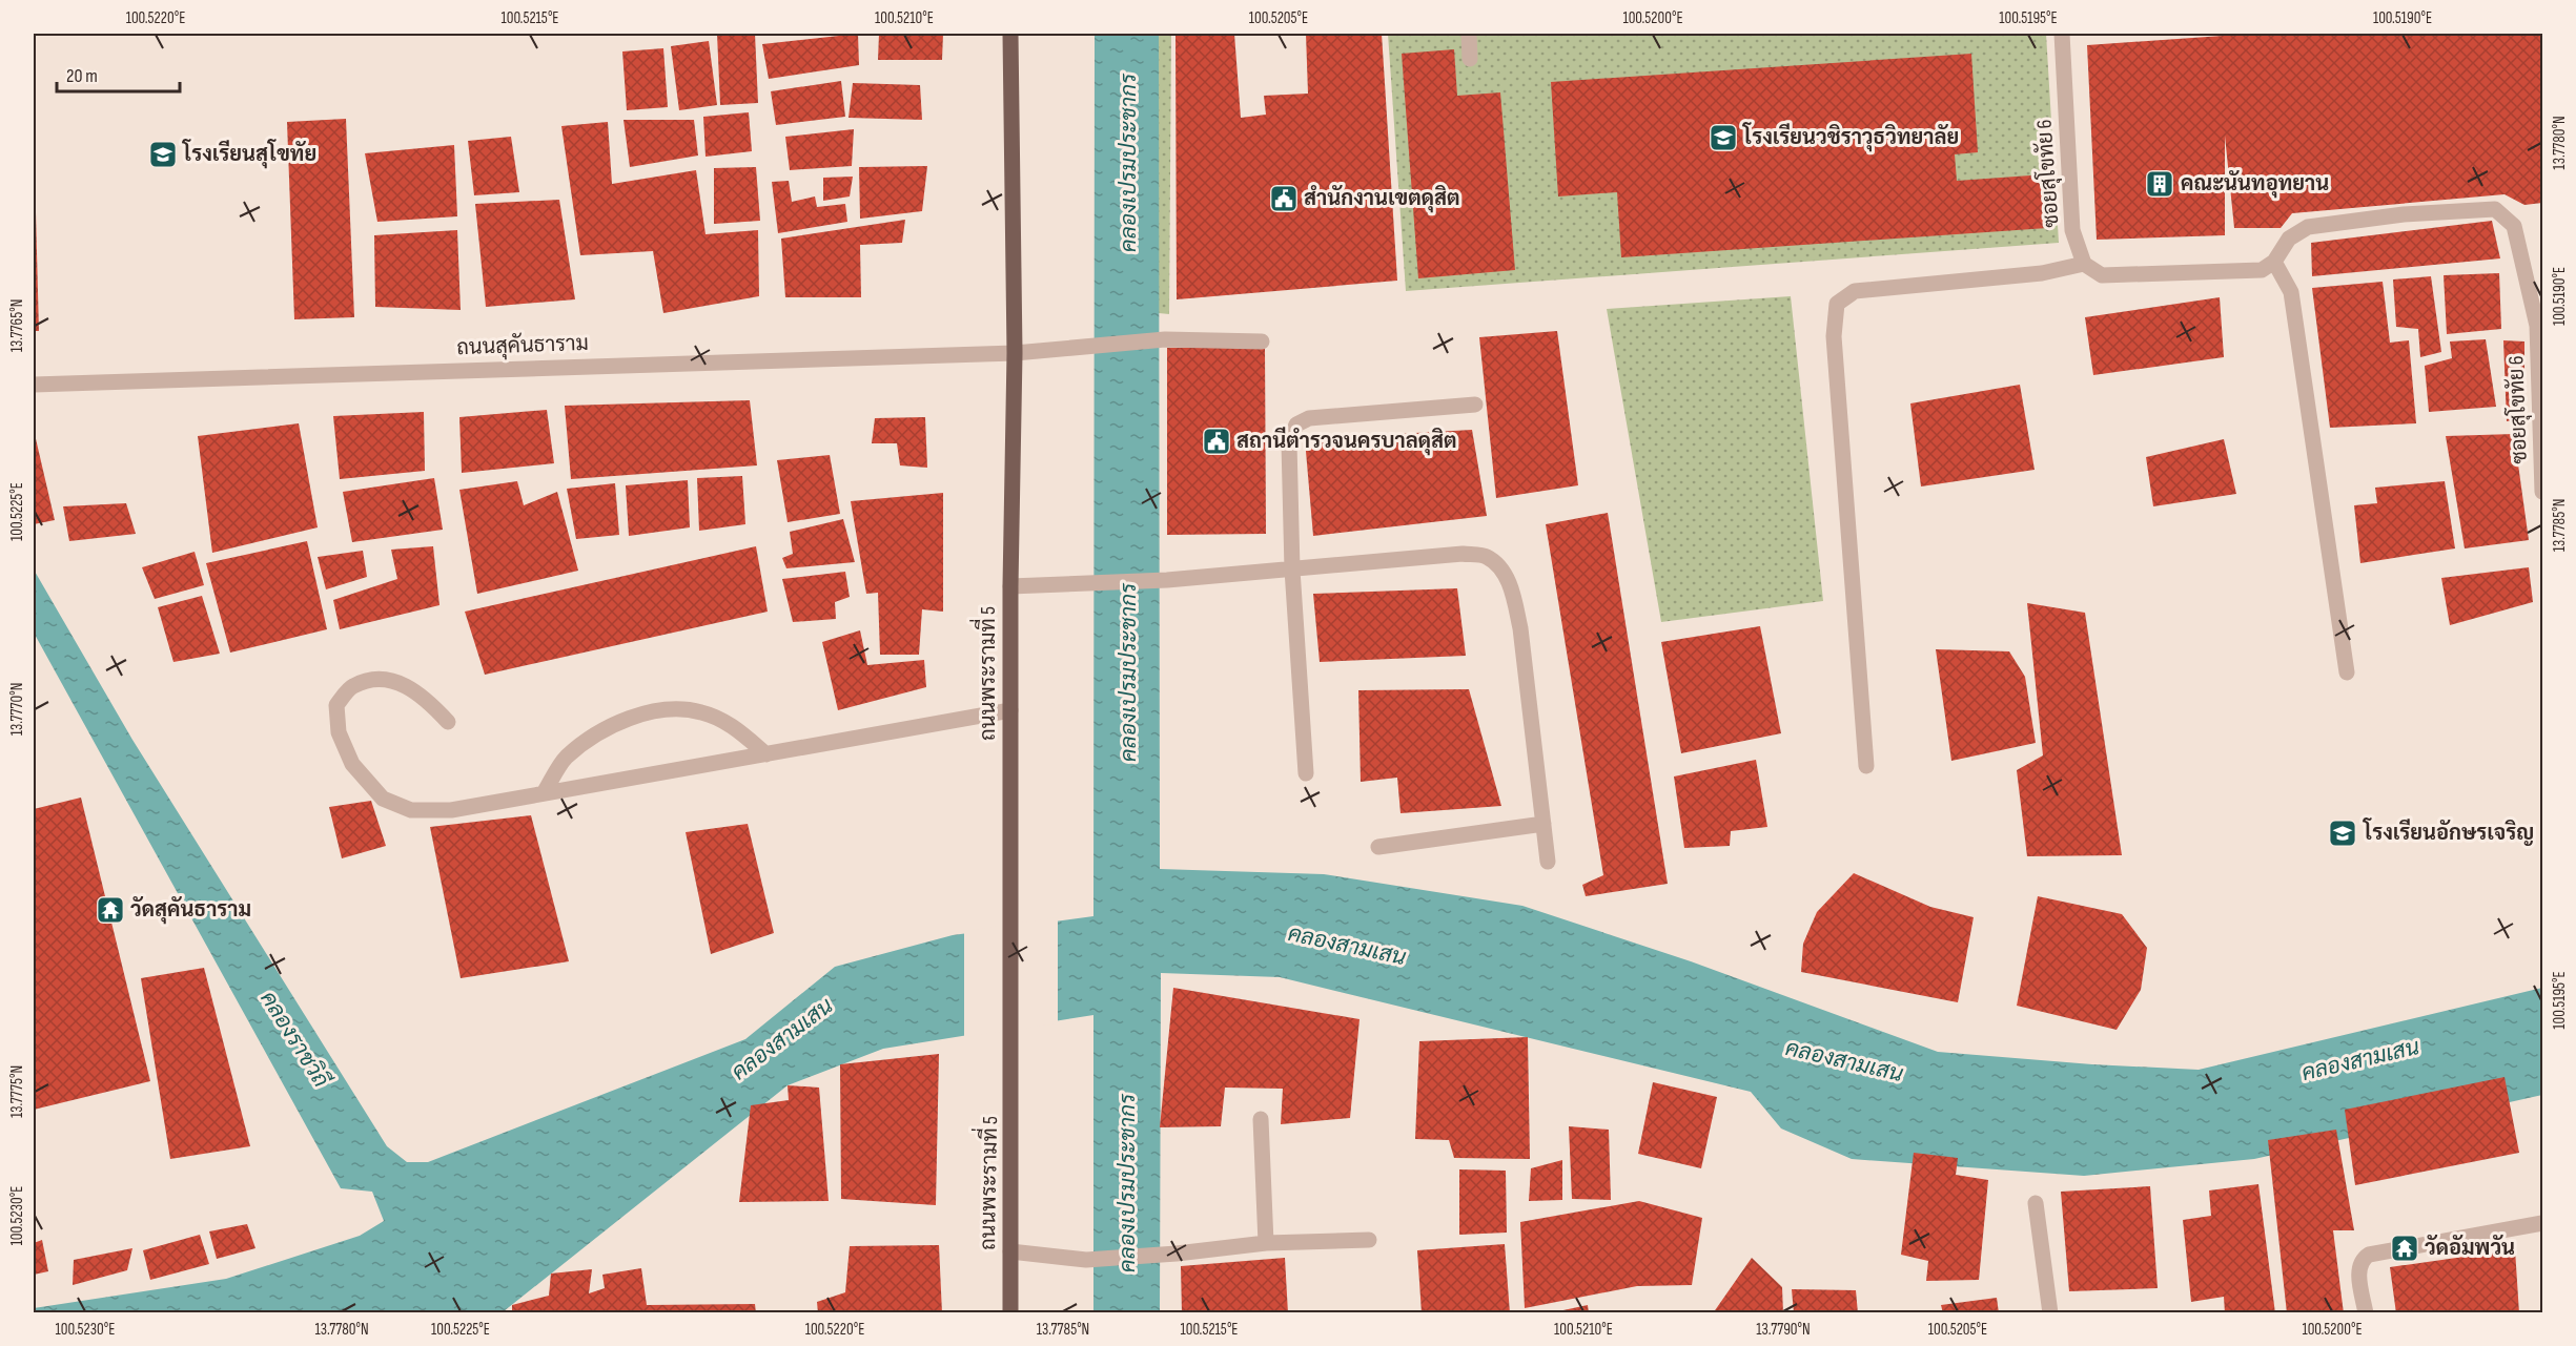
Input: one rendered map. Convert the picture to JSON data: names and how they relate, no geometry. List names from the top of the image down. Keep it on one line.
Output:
{"streets":{"main road":["ถนนพระรามที่ 5"],"street":["ซอยสุโขทัย 6","ถนนสุคันธาราม"]},"crossings":[["ถนนสุคันธาราม","ถนนพระรามที่ 5"]],"water":["คลองเปรมประชากร","คลองสามเสน","คลองราชวิถี"],"places":{"school or university":["โรงเรียนวชิราวุธวิทยาลัย","โรงเรียนสุโขทัย","โรงเรียนอักษรเจริญ"],"building":["คณะนันทอุทยาน"],"public building":["สำนักงานเขตดุสิต","สถานีตำรวจนครบาลดุสิต"],"temple":["วัดสุคันธาราม","วัดอัมพวัน"]},"scale_bar":"20 m","coordinates":["100.5220°E","100.5215°E","100.5210°E","100.5205°E","100.5200°E","100.5195°E","100.5190°E","13.7780°N","13.7765°N","100.5225°E","13.7785°N","13.7770°N","13.7775°N","100.5230°E","13.7790°N"]}
